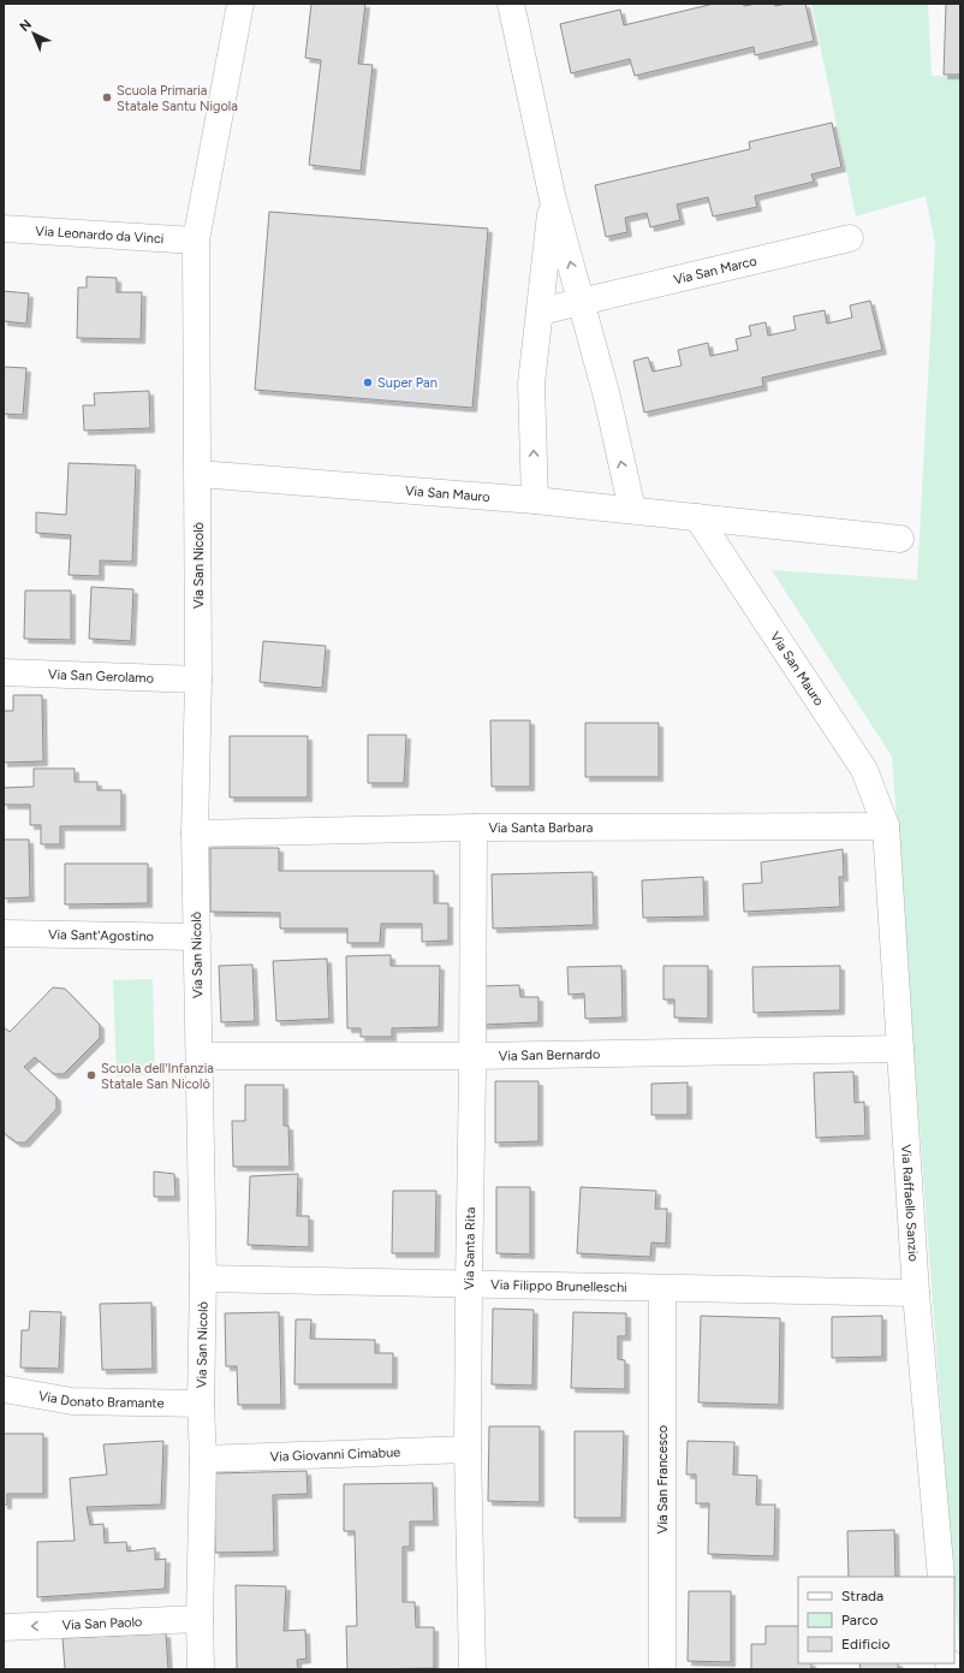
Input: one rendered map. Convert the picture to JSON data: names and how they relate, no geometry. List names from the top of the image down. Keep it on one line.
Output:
{"streets":{"street":["Via Leonardo da Vinci","Via San Marco","Via San Mauro","Via San Nicolò","Via San Gerolamo","Via Santa Barbara","Via Sant'Agostino","Via San Bernardo","Via Raffaello Sanzio","Via Santa Rita","Via Filippo Brunelleschi","Via Donato Bramante","Via Giovanni Cimabue","Via San Francesco","Via San Paolo"]},"crossings":[["Via Leonardo da Vinci","Via San Nicolò"],["Via San Mauro","Via San Nicolò"],["Via San Mauro","Via Santa Barbara"],["Via San Mauro","Via Raffaello Sanzio"],["Via San Nicolò","Via San Gerolamo"],["Via San Nicolò","Via Santa Barbara"],["Via San Nicolò","Via Sant'Agostino"],["Via San Nicolò","Via San Bernardo"],["Via San Nicolò","Via Filippo Brunelleschi"],["Via San Nicolò","Via Donato Bramante"],["Via San Nicolò","Via Giovanni Cimabue"],["Via San Nicolò","Via San Paolo"],["Via Santa Barbara","Via Raffaello Sanzio"],["Via Santa Barbara","Via Santa Rita"],["Via San Bernardo","Via Raffaello Sanzio"],["Via San Bernardo","Via Santa Rita"],["Via Raffaello Sanzio","Via Filippo Brunelleschi"],["Via Santa Rita","Via Filippo Brunelleschi"],["Via Santa Rita","Via Giovanni Cimabue"],["Via Filippo Brunelleschi","Via San Francesco"]],"one_way":["Via San Paolo"],"places":["Scuola Primaria Statale Santu Nigola","Super Pan","Scuola dell'Infanzia Statale San Nicolò"],"legend":["Strada","Parco","Edificio"],"north":"top left"}
